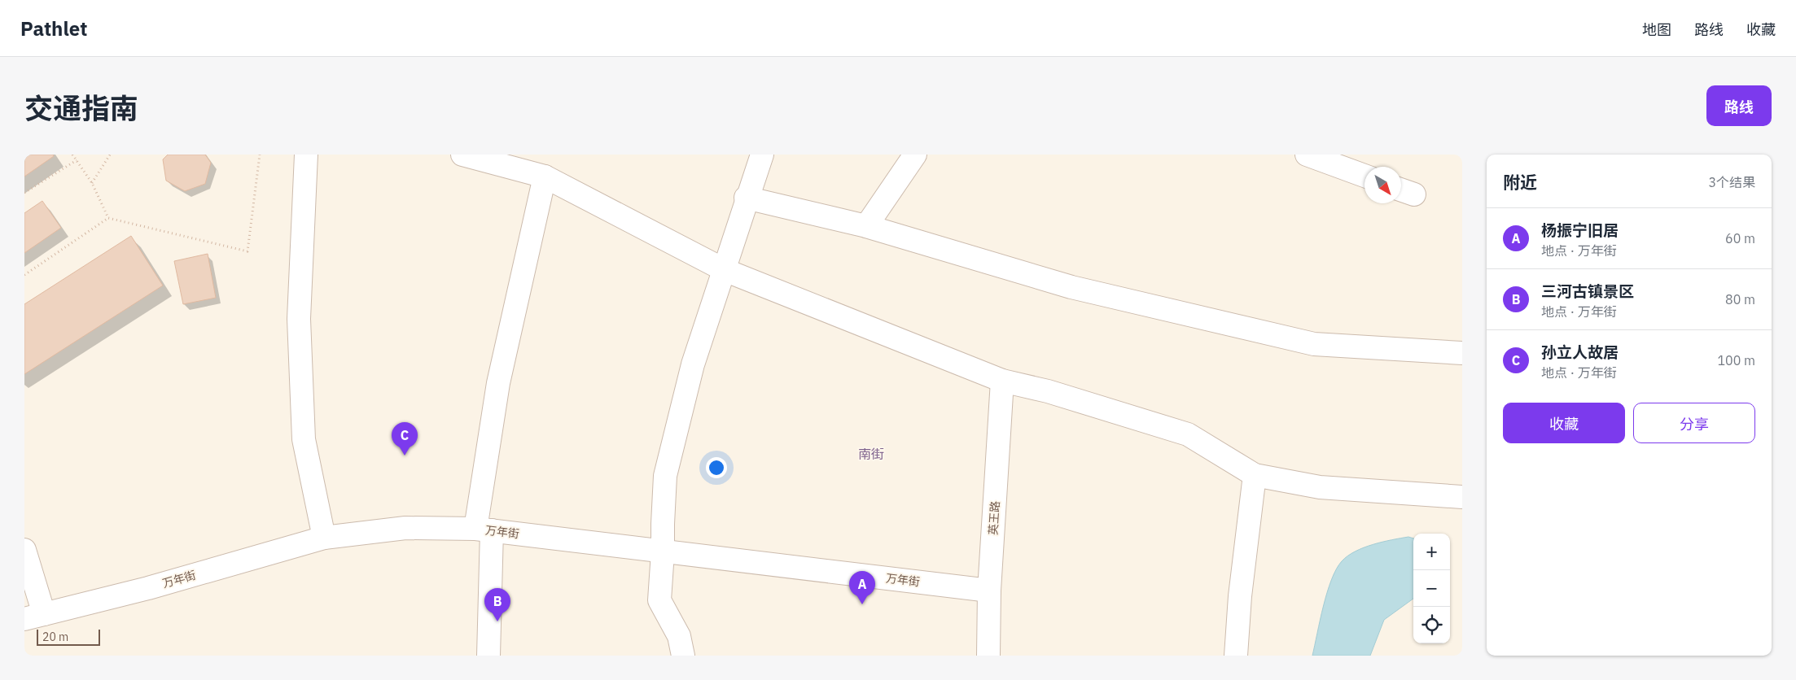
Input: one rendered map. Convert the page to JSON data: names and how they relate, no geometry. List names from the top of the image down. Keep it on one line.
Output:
{"streets":{"street":["英王路","万年街"]},"crossings":[["英王路","万年街"]],"districts":["南街"],"scale_bar":"20 m","north":"bottom right","page":{"header":"Pathlet","nav":["地图","路线","收藏"],"title":"交通指南","buttons":["路线",["收藏","分享"]],"heading":["附近","3个结果"],"list":[{"mark":"A","name":"杨振宁旧居","note":"地点 · 万年街","value":"60 m"},{"mark":"B","name":"三河古镇景区","note":"地点 · 万年街","value":"80 m"},{"mark":"C","name":"孙立人故居","note":"地点 · 万年街","value":"100 m"}],"pins":["C","A","B"],"map_buttons":["+","−"],"scale":"20 m"}}
